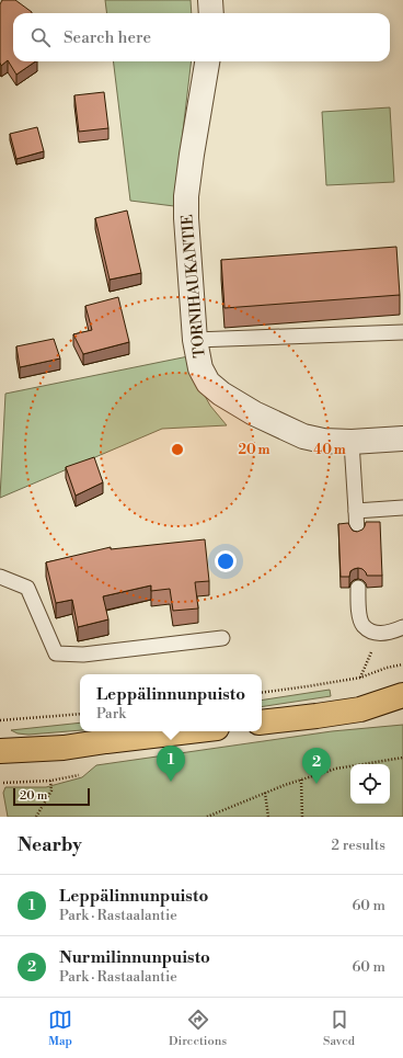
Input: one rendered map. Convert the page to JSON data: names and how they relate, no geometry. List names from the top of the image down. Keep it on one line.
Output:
{"streets":{"street":["TORNIHAUKANTIE"]},"scale_bar":"20 m","page":{"search":"Search here","popup":["Leppälinnunpuisto","Park"],"pins":["1","2"],"scale":"20 m","heading":["Nearby","2 results"],"list":[{"mark":"1","name":"Leppälinnunpuisto","note":"Park · Rastaalantie","value":"60 m"},{"mark":"2","name":"Nurmilinnunpuisto","note":"Park · Rastaalantie","value":"60 m"}],"nav":["Map","Directions","Saved"]},"rings":["20 m","40 m"]}
